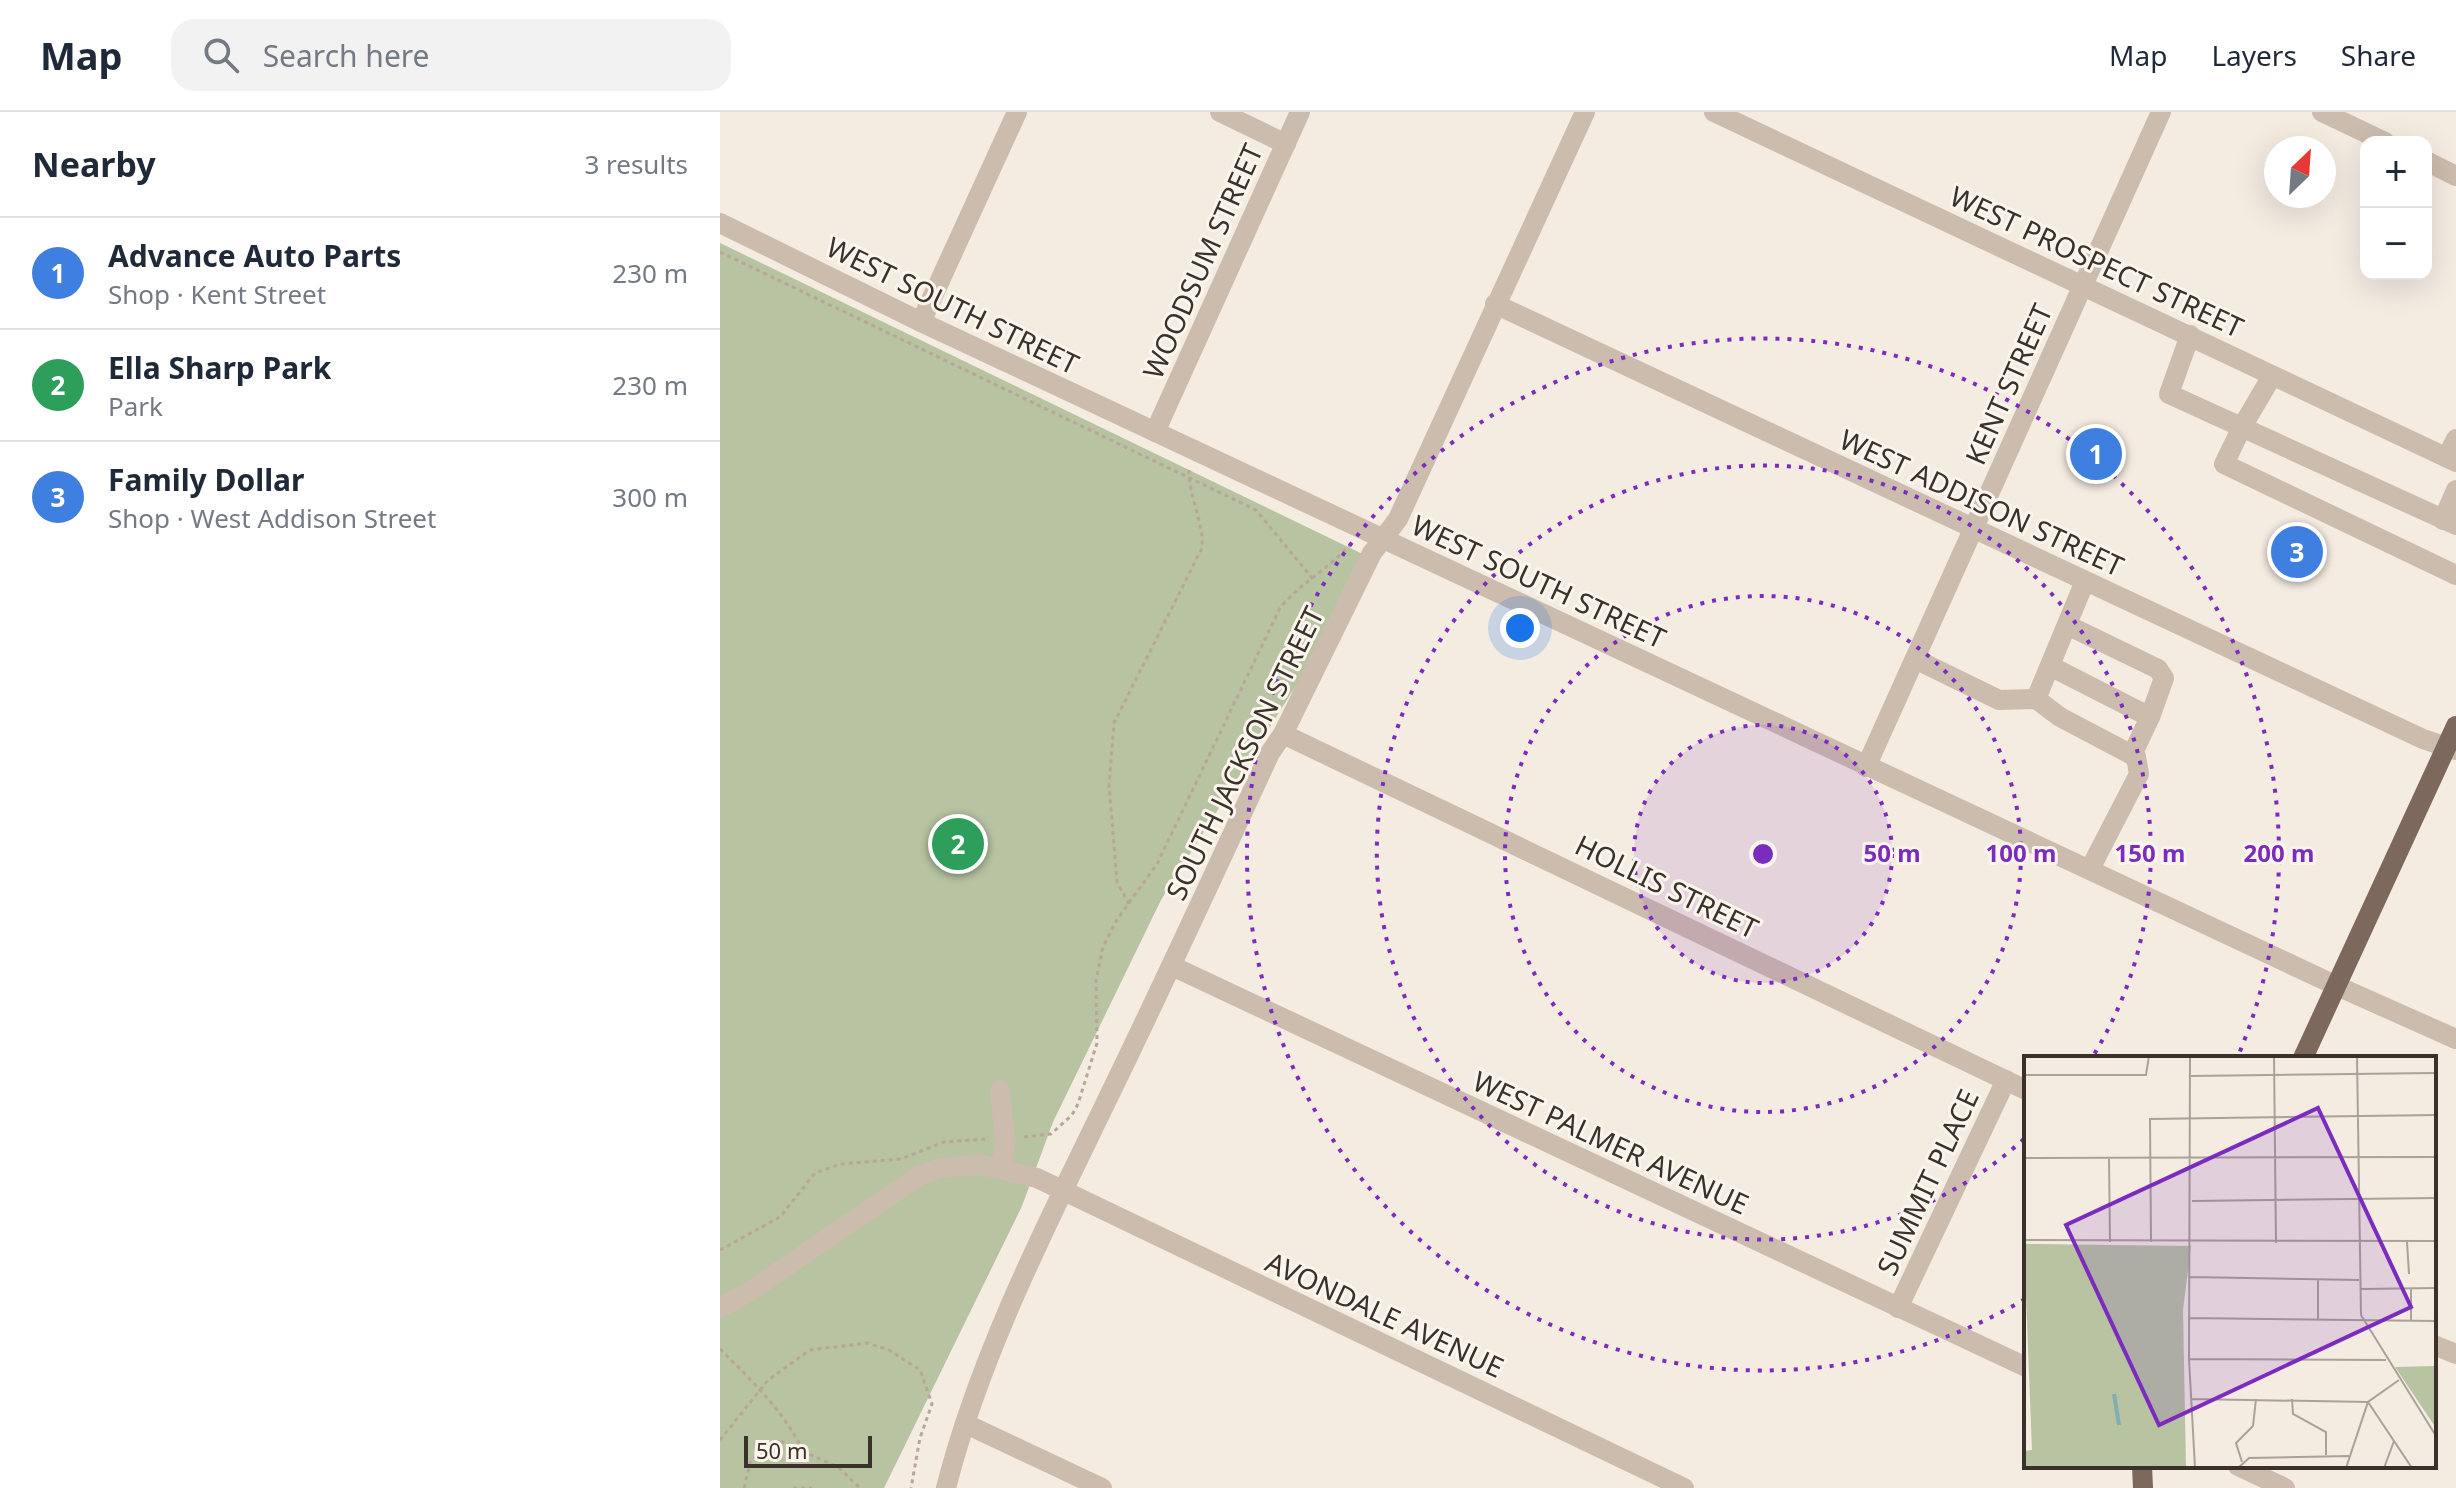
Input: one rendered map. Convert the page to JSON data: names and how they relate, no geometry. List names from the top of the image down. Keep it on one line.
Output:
{"streets":{"street":["WOODSUM STREET","WEST PROSPECT STREET","WEST SOUTH STREET","KENT STREET","WEST ADDISON STREET","SOUTH JACKSON STREET","HOLLIS STREET","WEST PALMER AVENUE","SUMMIT PLACE","AVONDALE AVENUE"]},"crossings":[["WOODSUM STREET","WEST SOUTH STREET"],["WEST PROSPECT STREET","KENT STREET"],["WEST SOUTH STREET","KENT STREET"],["WEST SOUTH STREET","SOUTH JACKSON STREET"],["KENT STREET","WEST ADDISON STREET"],["WEST ADDISON STREET","SOUTH JACKSON STREET"],["SOUTH JACKSON STREET","HOLLIS STREET"],["SOUTH JACKSON STREET","WEST PALMER AVENUE"],["SOUTH JACKSON STREET","AVONDALE AVENUE"],["HOLLIS STREET","SUMMIT PLACE"],["WEST PALMER AVENUE","SUMMIT PLACE"]],"scale_bar":"50 m","north":"top right","page":{"header":"Map","search":"Search here","nav":["Map","Layers","Share"],"heading":["Nearby","3 results"],"map_buttons":["+","−"],"list":[{"mark":"1","name":"Advance Auto Parts","note":"Shop · Kent Street","value":"230 m"},{"mark":"2","name":"Ella Sharp Park","note":"Park","value":"230 m"},{"mark":"3","name":"Family Dollar","note":"Shop · West Addison Street","value":"300 m"}],"pins":["1","3","2"],"scale":"50 m"},"rings":["50 m","100 m","150 m","200 m"]}
